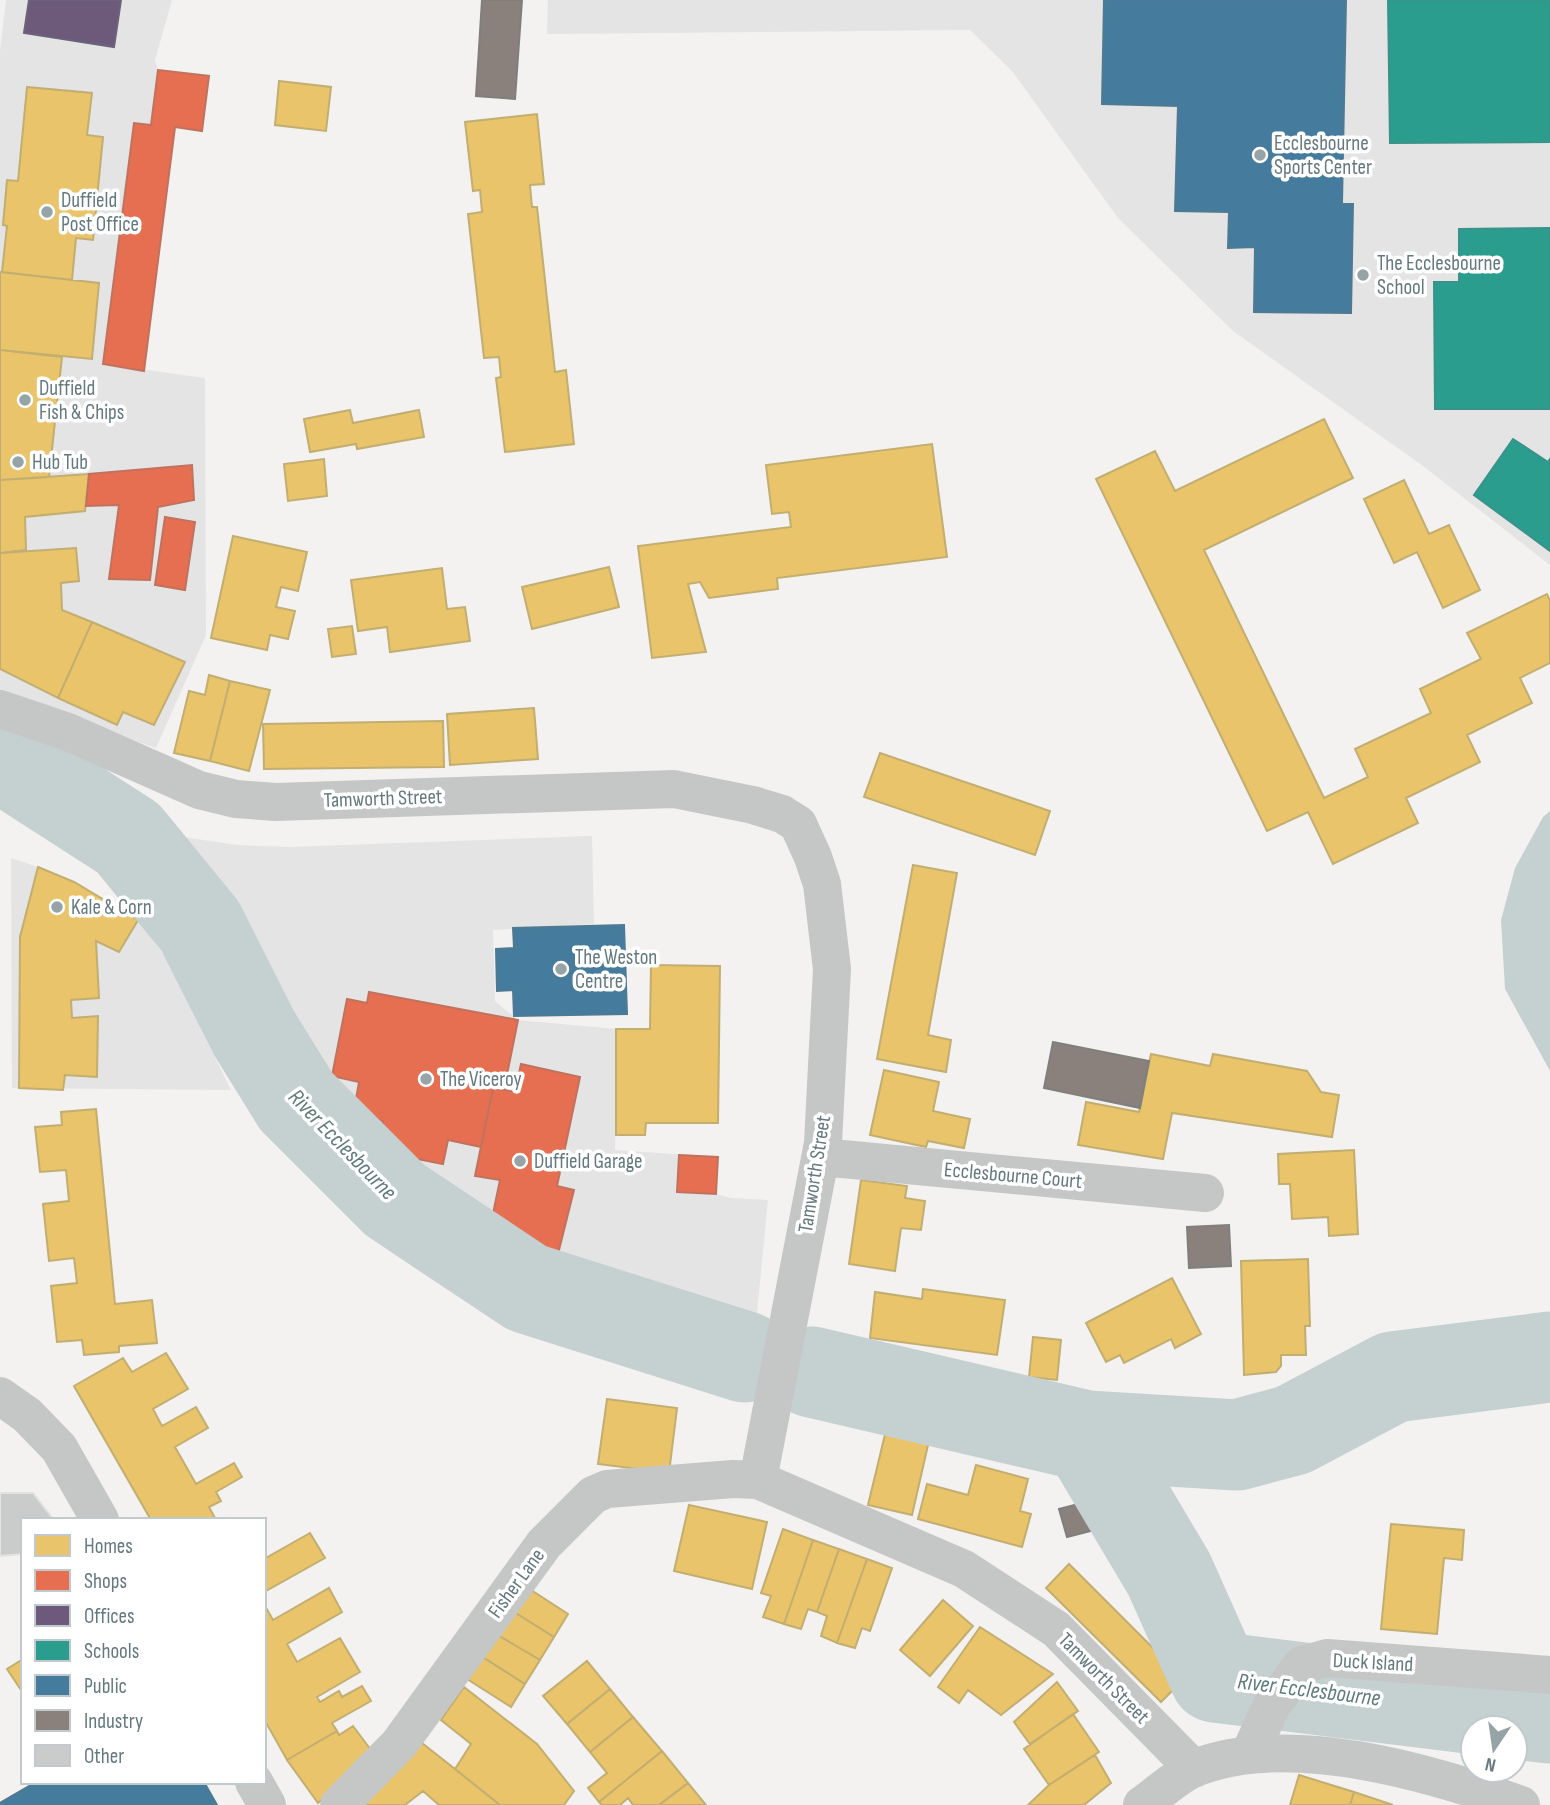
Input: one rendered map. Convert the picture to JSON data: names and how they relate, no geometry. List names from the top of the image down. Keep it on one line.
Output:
{"streets":{"street":["Tamworth Street","Ecclesbourne Court","Fisher Lane","Duck Island"]},"crossings":[["Tamworth Street","Ecclesbourne Court"],["Tamworth Street","Fisher Lane"]],"water":["River Ecclesbourne"],"places":["Ecclesbourne Sports Center","Duffield Post Office","The Ecclesbourne School","Duffield Fish & Chips","Hub Tub","Kale & Corn","The Weston Centre","The Viceroy","Duffield Garage"],"legend":["Homes","Shops","Offices","Schools","Public","Industry","Other"],"north":"bottom"}
